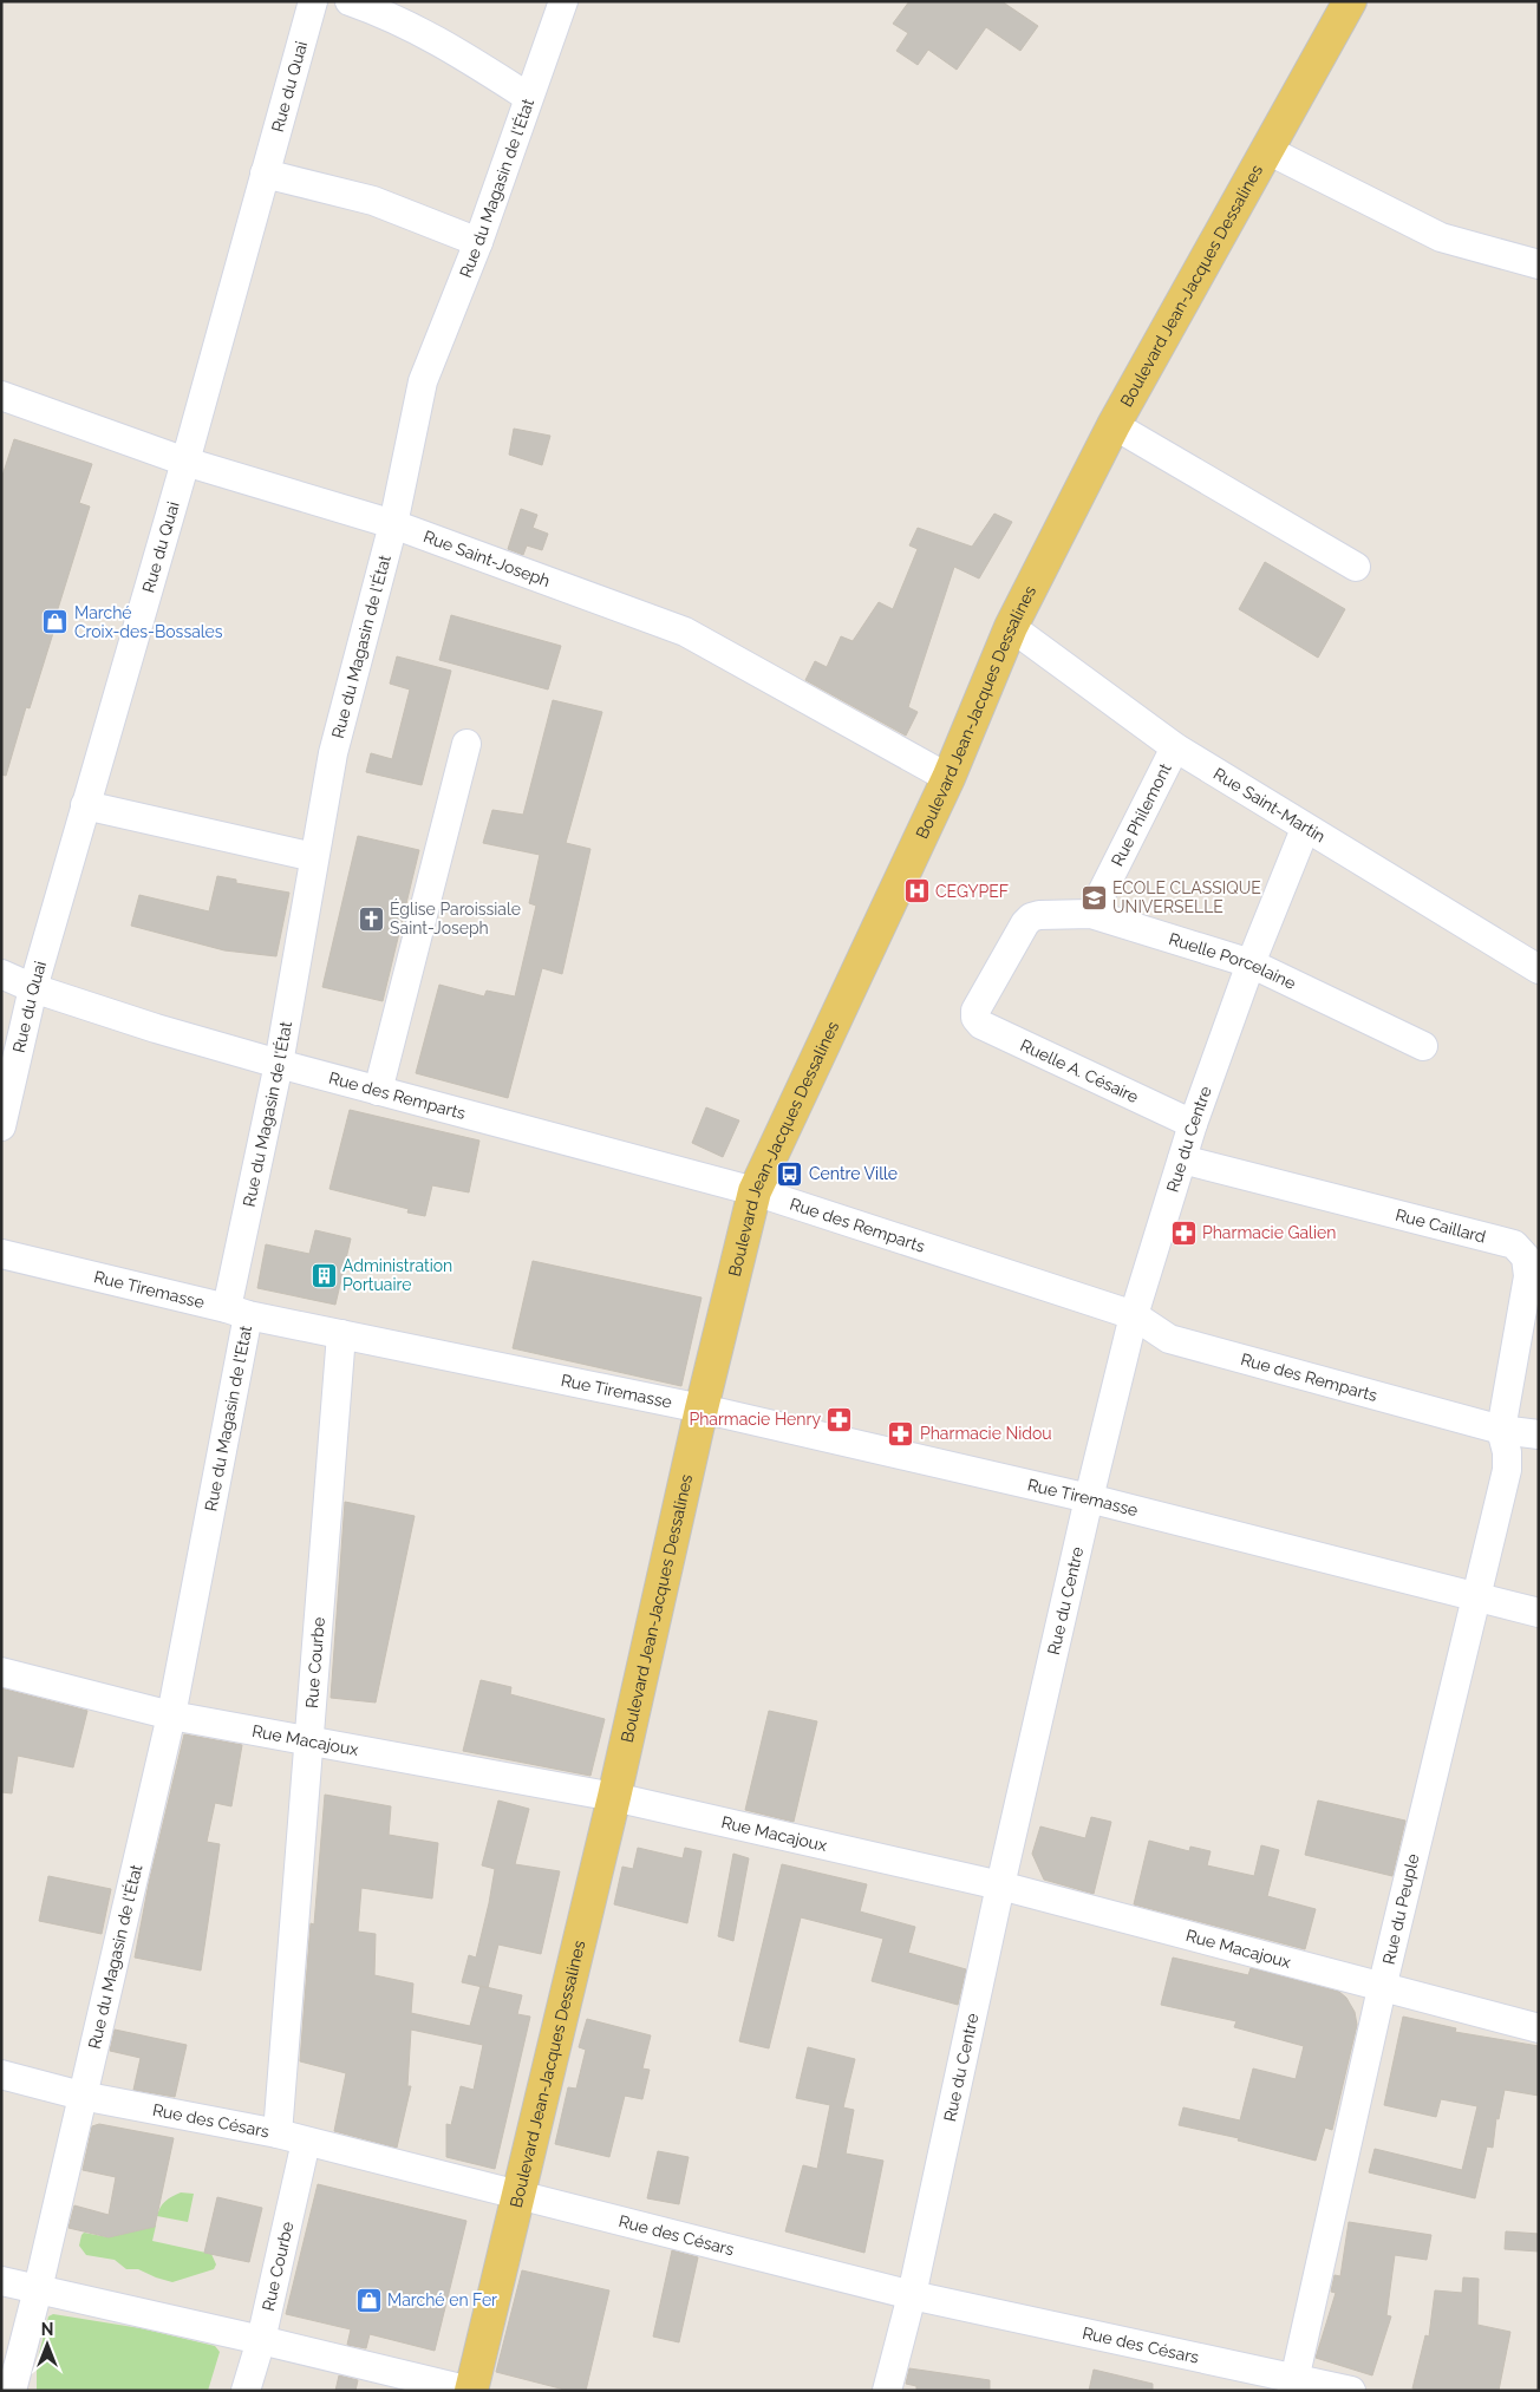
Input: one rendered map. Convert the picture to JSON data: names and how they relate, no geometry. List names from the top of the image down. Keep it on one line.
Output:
{"streets":{"main road":["Boulevard Jean-Jacques Dessalines"],"street":["Rue du Quai","Rue du Magasin de l'État","Rue Saint-Joseph","Rue Saint-Martin","Rue Philemont","Ruelle Porcelaine","Ruelle A. Césaire","Rue des Remparts","Rue du Centre","Rue Caillard","Rue Tiremasse","Rue du Magasin de l'Etat","Rue Courbe","Rue Macajoux","Rue du Peuple","Rue des Césars"]},"crossings":[["Rue du Quai","Rue Saint-Joseph"],["Rue du Quai","Rue des Remparts"],["Rue du Magasin de l'État","Rue Saint-Joseph"],["Rue du Magasin de l'État","Rue des Remparts"],["Rue du Magasin de l'État","Rue Tiremasse"],["Rue du Magasin de l'État","Rue du Magasin de l'Etat"],["Rue du Magasin de l'État","Rue Macajoux"],["Rue du Magasin de l'État","Rue des Césars"],["Boulevard Jean-Jacques Dessalines","Rue Saint-Joseph"],["Boulevard Jean-Jacques Dessalines","Rue Saint-Martin"],["Boulevard Jean-Jacques Dessalines","Rue des Remparts"],["Boulevard Jean-Jacques Dessalines","Rue Tiremasse"],["Boulevard Jean-Jacques Dessalines","Rue Macajoux"],["Boulevard Jean-Jacques Dessalines","Rue des Césars"],["Rue Saint-Martin","Rue Philemont"],["Rue Saint-Martin","Rue du Centre"],["Rue Philemont","Ruelle Porcelaine"],["Ruelle Porcelaine","Ruelle A. Césaire"],["Ruelle Porcelaine","Rue du Centre"],["Ruelle A. Césaire","Rue du Centre"],["Rue des Remparts","Rue du Centre"],["Rue des Remparts","Rue Caillard"],["Rue des Remparts","Rue du Peuple"],["Rue du Centre","Rue Caillard"],["Rue du Centre","Rue Tiremasse"],["Rue du Centre","Rue Macajoux"],["Rue du Centre","Rue des Césars"],["Rue Caillard","Rue du Peuple"],["Rue Tiremasse","Rue du Magasin de l'Etat"],["Rue Tiremasse","Rue Courbe"],["Rue Tiremasse","Rue du Peuple"],["Rue Courbe","Rue Macajoux"],["Rue Courbe","Rue des Césars"],["Rue Macajoux","Rue du Peuple"],["Rue du Peuple","Rue des Césars"]],"places":{"shop":["Marché Croix-des-Bossales","Marché en Fer"],"hospital":["CEGYPEF"],"school or university":["ECOLE CLASSIQUE UNIVERSELLE"],"church":["Église Paroissiale Saint-Joseph"],"bus stop":["Centre Ville"],"pharmacy":["Pharmacie Galien","Pharmacie Henry","Pharmacie Nidou"],"building":["Administration Portuaire"]},"north":"top"}
